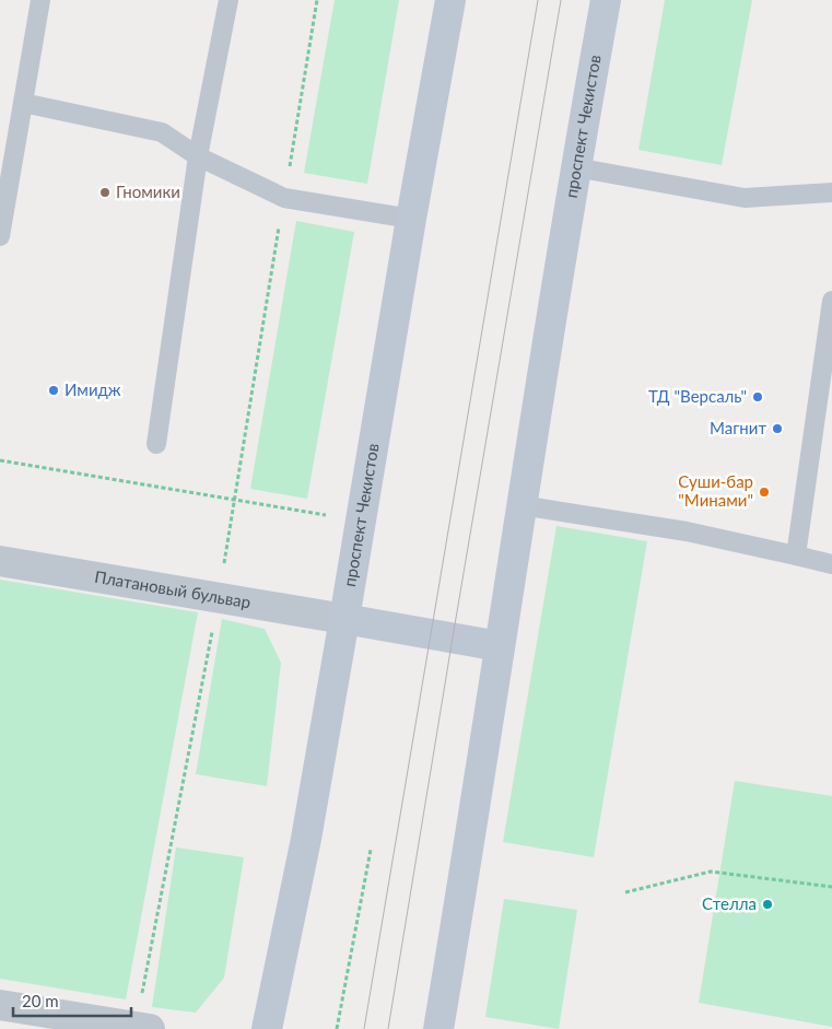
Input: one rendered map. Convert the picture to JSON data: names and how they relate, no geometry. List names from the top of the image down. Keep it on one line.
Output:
{"streets":{"main road":["проспект Чекистов"],"street":["Платановый бульвар"]},"crossings":[["проспект Чекистов","Платановый бульвар"]],"places":["Гномики","Имидж","ТД \"Версаль\"","Магнит","Суши-бар \"Минами\"","Стелла"],"scale_bar":"20 m"}
